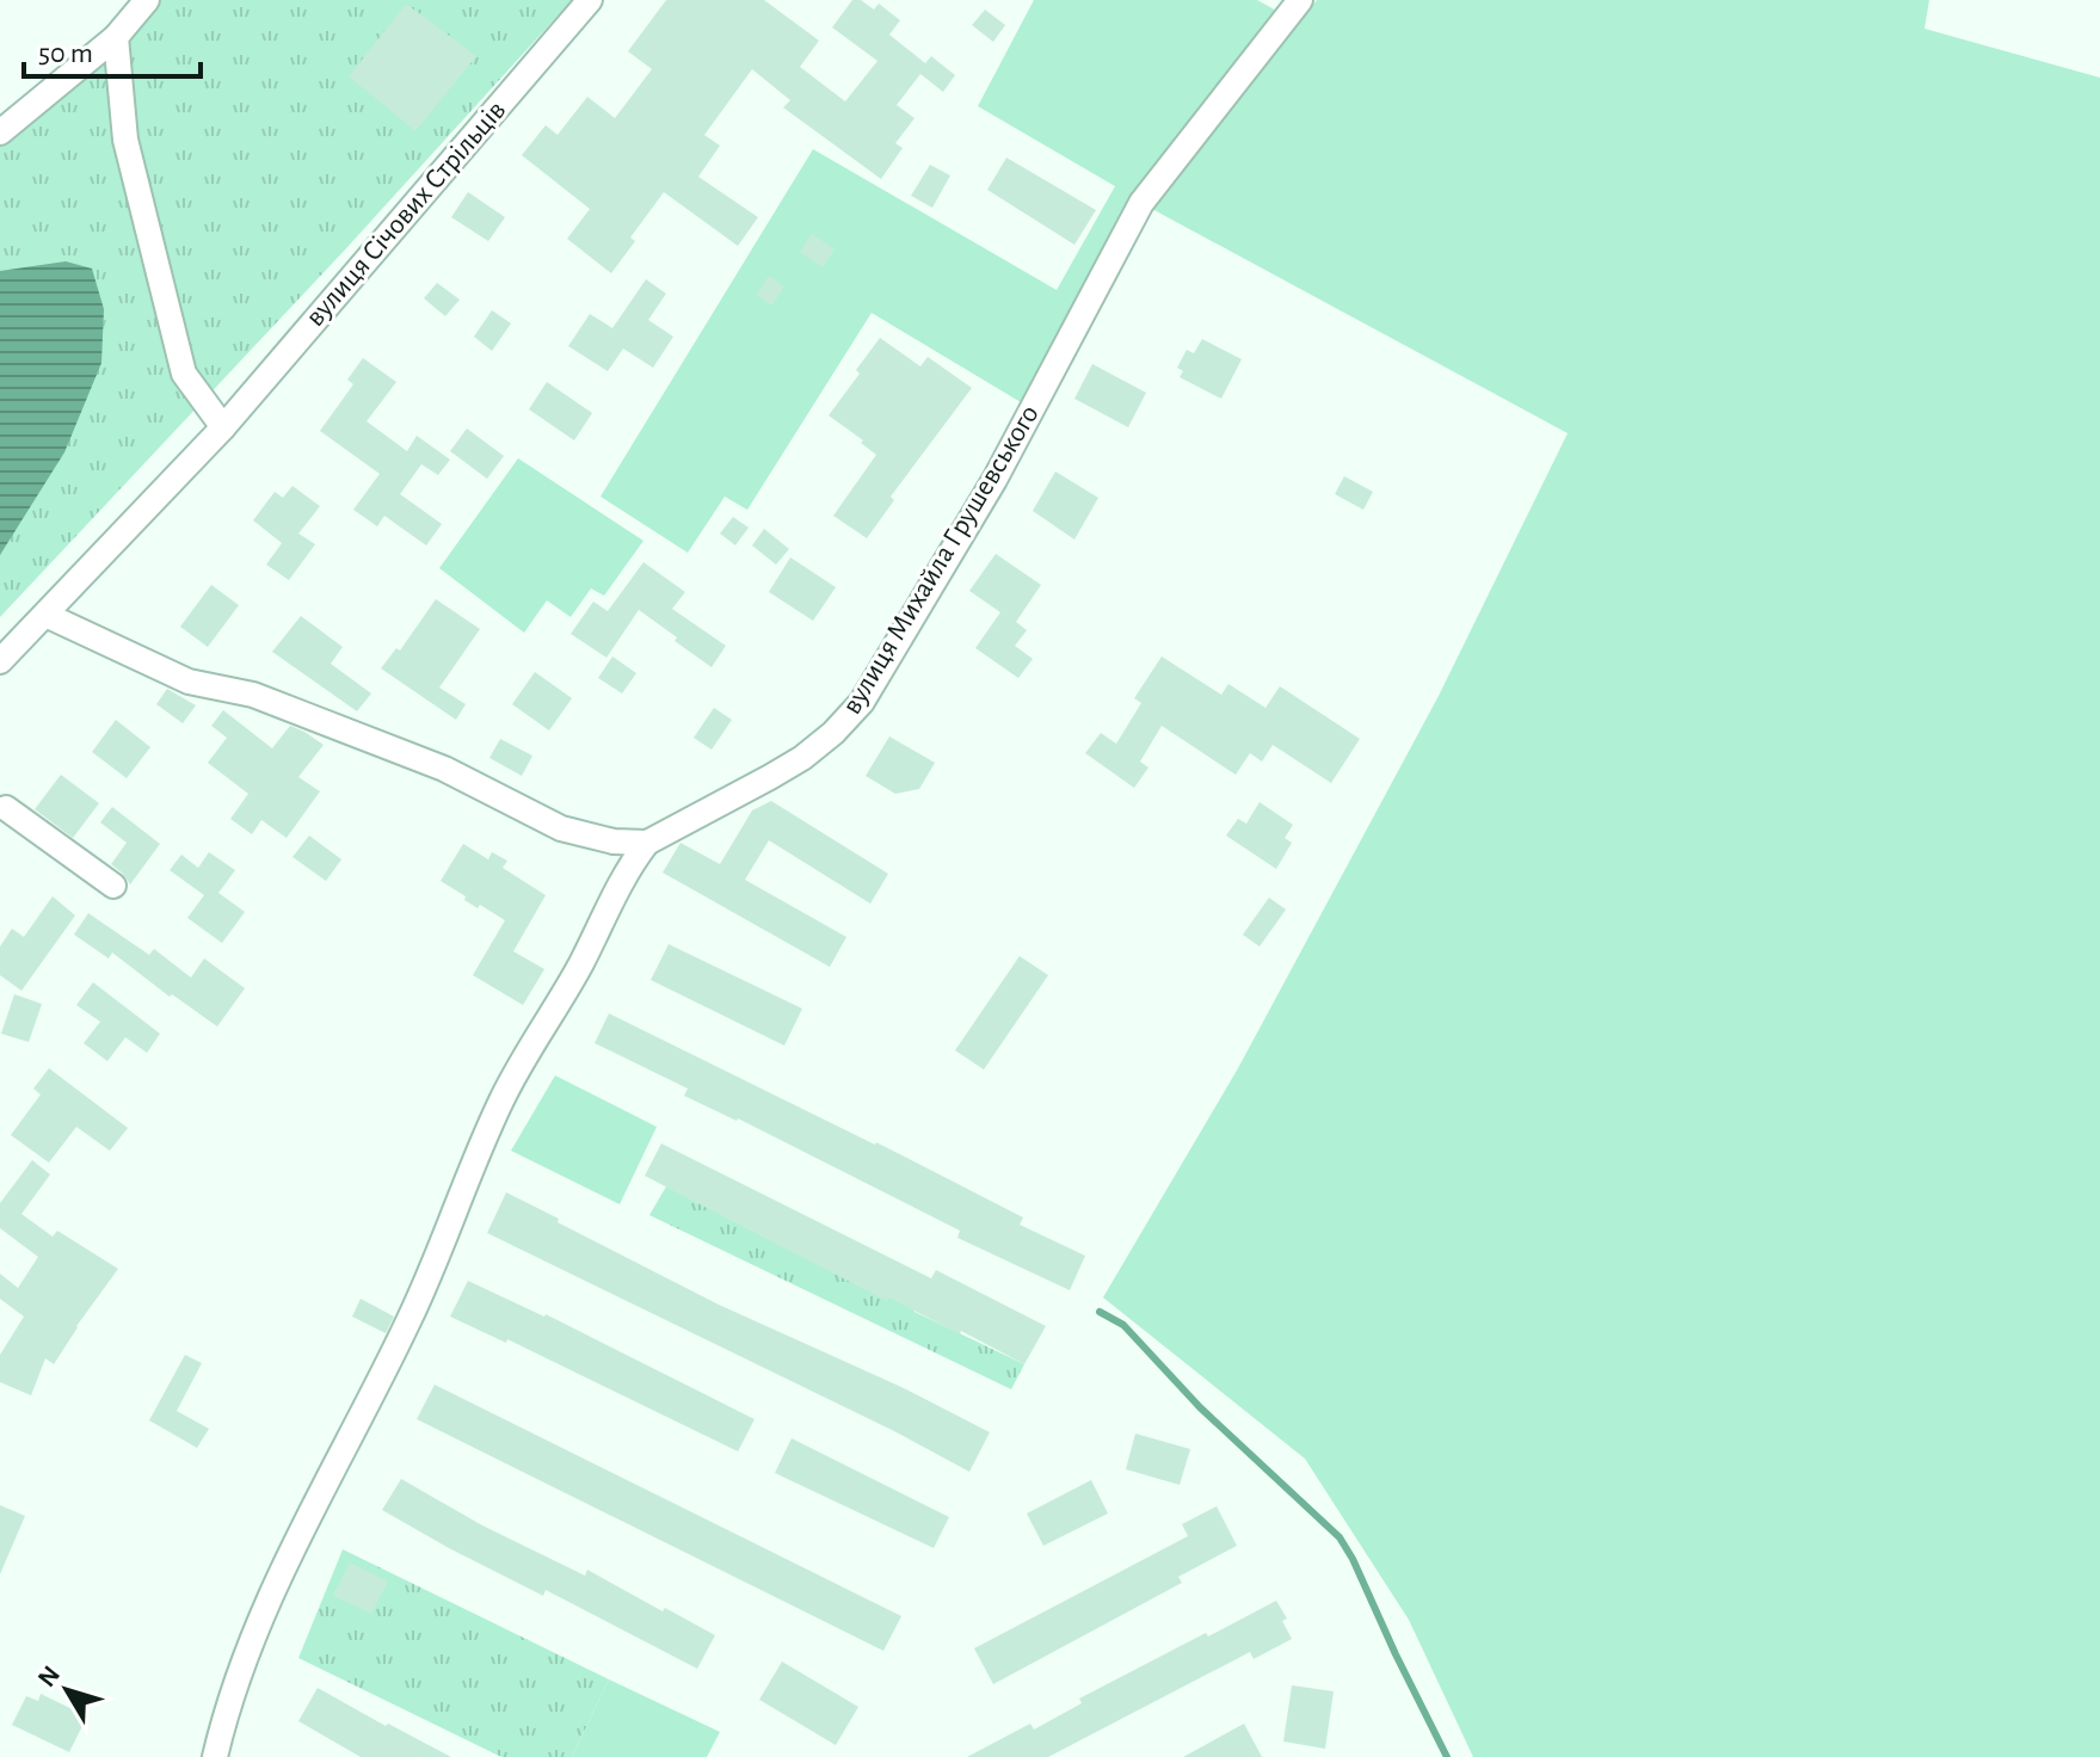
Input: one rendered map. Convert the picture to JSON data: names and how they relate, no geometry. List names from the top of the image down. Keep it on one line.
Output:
{"streets":{"street":["вулиця Січових Стрільців","вулиця Михайла Грушевського"]},"scale_bar":"50 m","north":"top left"}
